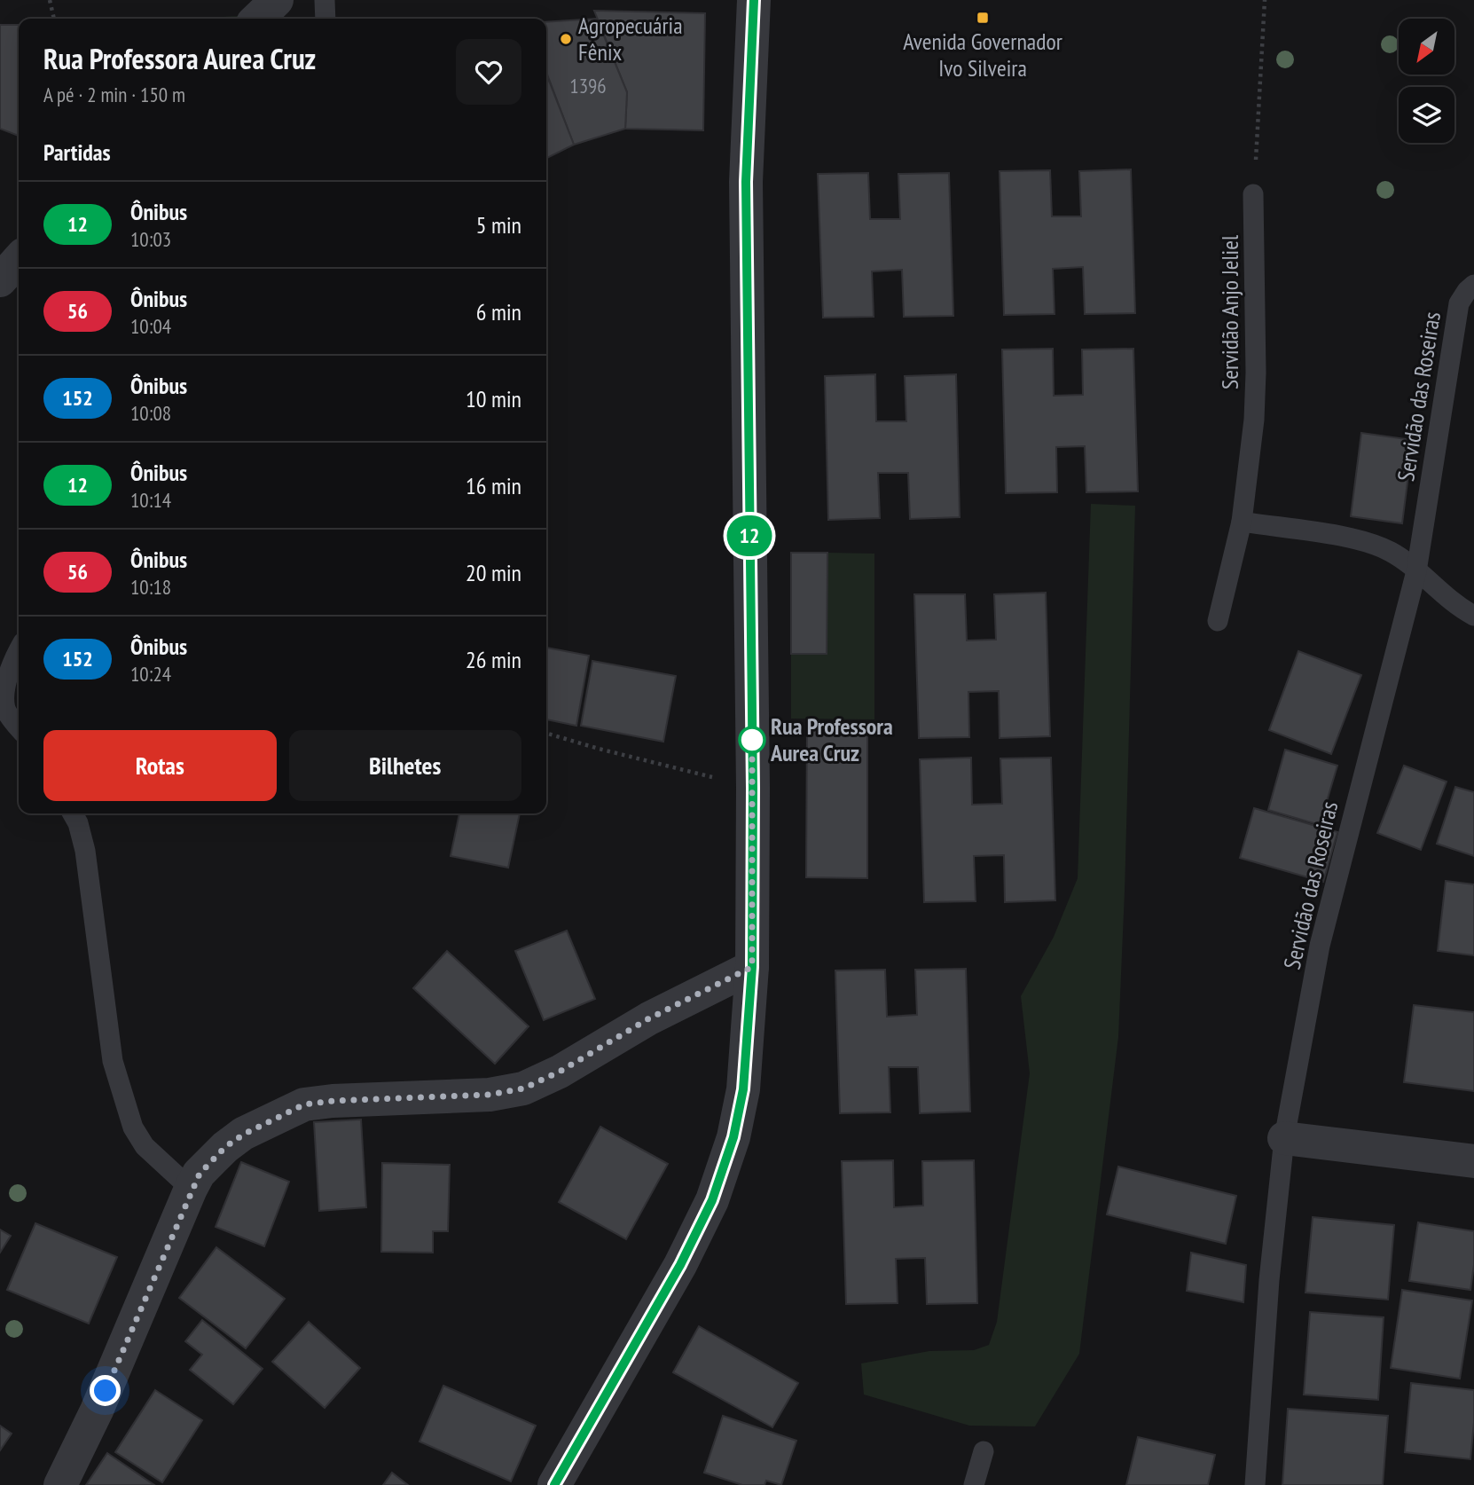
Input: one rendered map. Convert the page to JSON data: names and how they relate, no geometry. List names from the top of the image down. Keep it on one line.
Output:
{"streets":{"lane":["Servidão Anjo Jeliel","Servidão das Roseiras"]},"places":{"transit":["Avenida Governador Ivo Silveira"],"other":["Agropecuária Fênix","Rua Professora Aurea Cruz"]},"lines":["bus line 12"],"house_numbers":["1396"],"north":"bottom left","page":{"on_map":"12","heading":[["Rua Professora Aurea Cruz","A pé · 2 min · 150 m"],"Partidas"],"list":[{"mark":"12","name":"Ônibus","note":"10:03","value":"5 min"},{"mark":"56","name":"Ônibus","note":"10:04","value":"6 min"},{"mark":"152","name":"Ônibus","note":"10:08","value":"10 min"},{"mark":"12","name":"Ônibus","note":"10:14","value":"16 min"},{"mark":"56","name":"Ônibus","note":"10:18","value":"20 min"},{"mark":"152","name":"Ônibus","note":"10:24","value":"26 min"}],"buttons":["Rotas","Bilhetes"]}}
